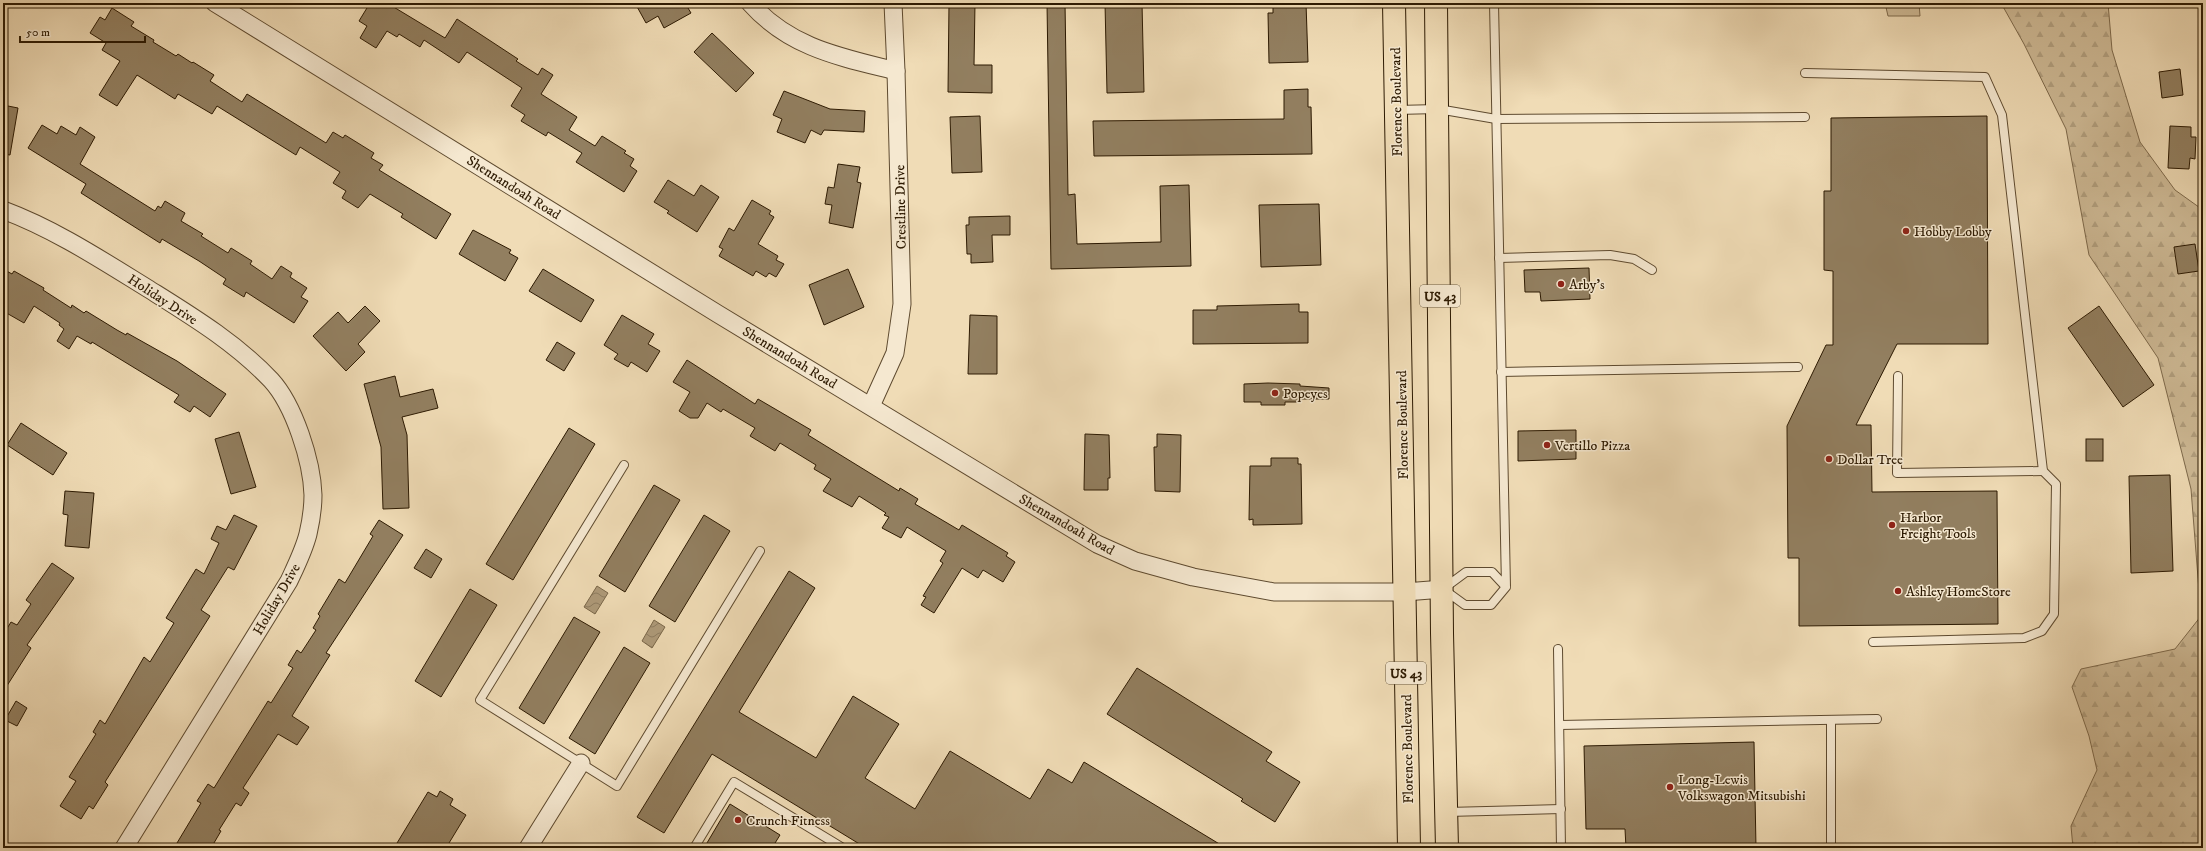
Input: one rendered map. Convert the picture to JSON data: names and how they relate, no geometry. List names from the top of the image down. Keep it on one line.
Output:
{"streets":{"highway":["Florence Boulevard","US 43"],"street":["Shennandoah Road","Crestline Drive","Holiday Drive"]},"crossings":[["Florence Boulevard","Shennandoah Road"],["Shennandoah Road","Crestline Drive"],["Shennandoah Road","US 43"]],"places":["Hobby Lobby","Arby's","Popeyes","Vertillo Pizza","Dollar Tree","Harbor Freight Tools","Ashley HomeStore","Long-Lewis Volkswagon Mitsubishi","Crunch Fitness"],"scale_bar":"50 m"}
